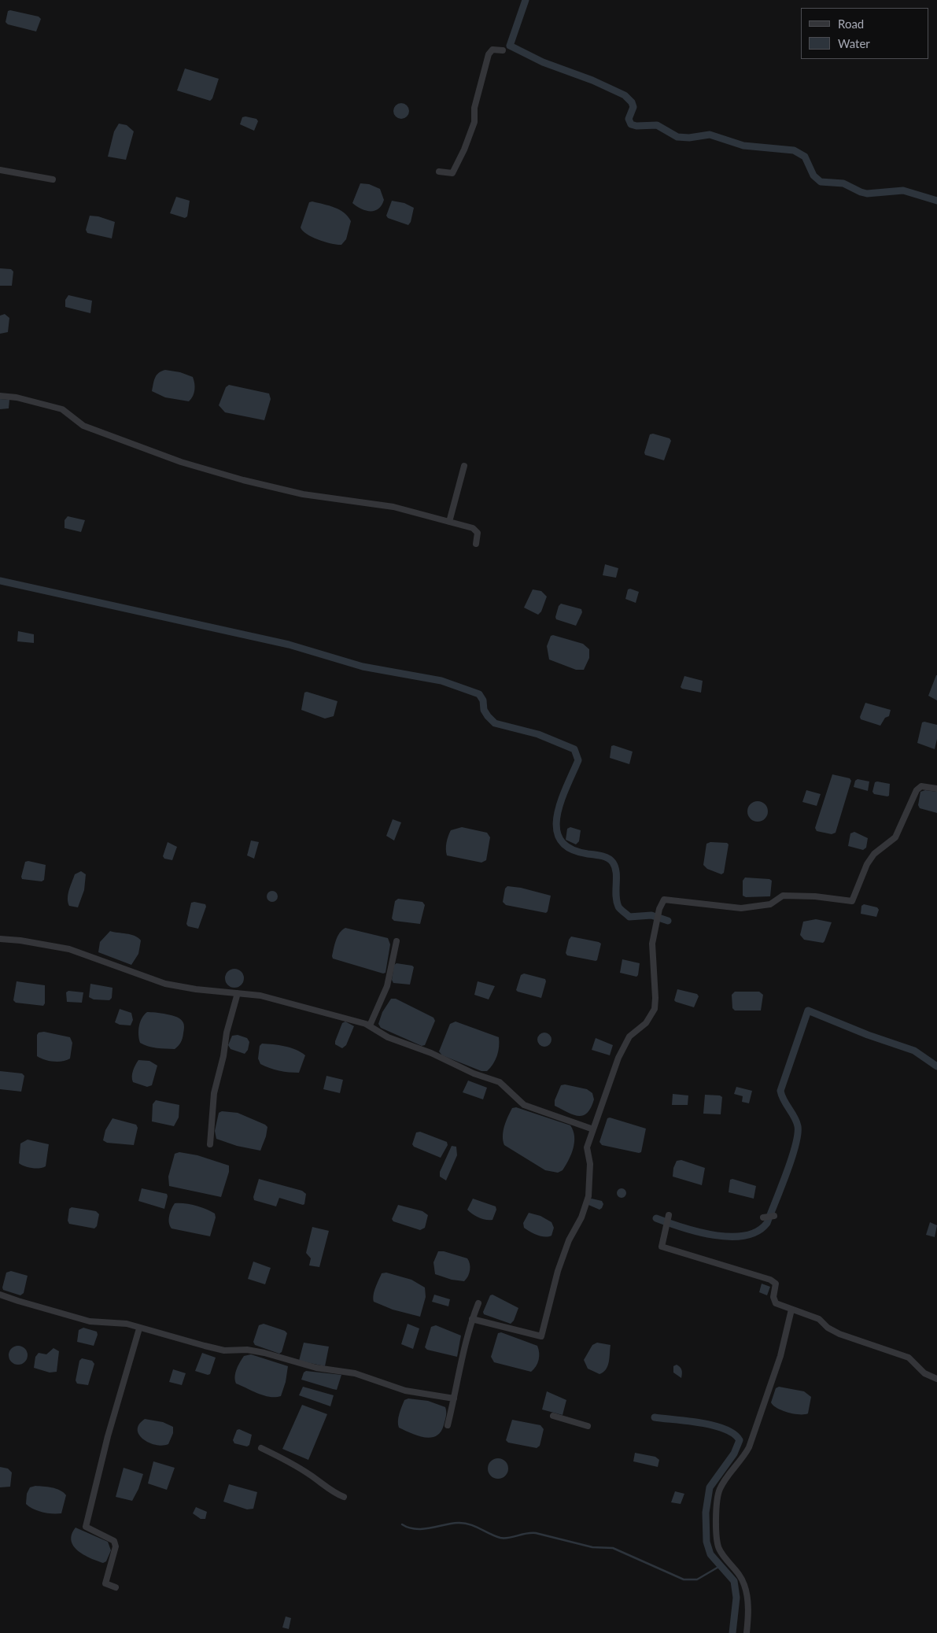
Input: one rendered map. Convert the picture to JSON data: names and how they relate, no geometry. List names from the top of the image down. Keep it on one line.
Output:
{"legend":["Road","Water"]}
